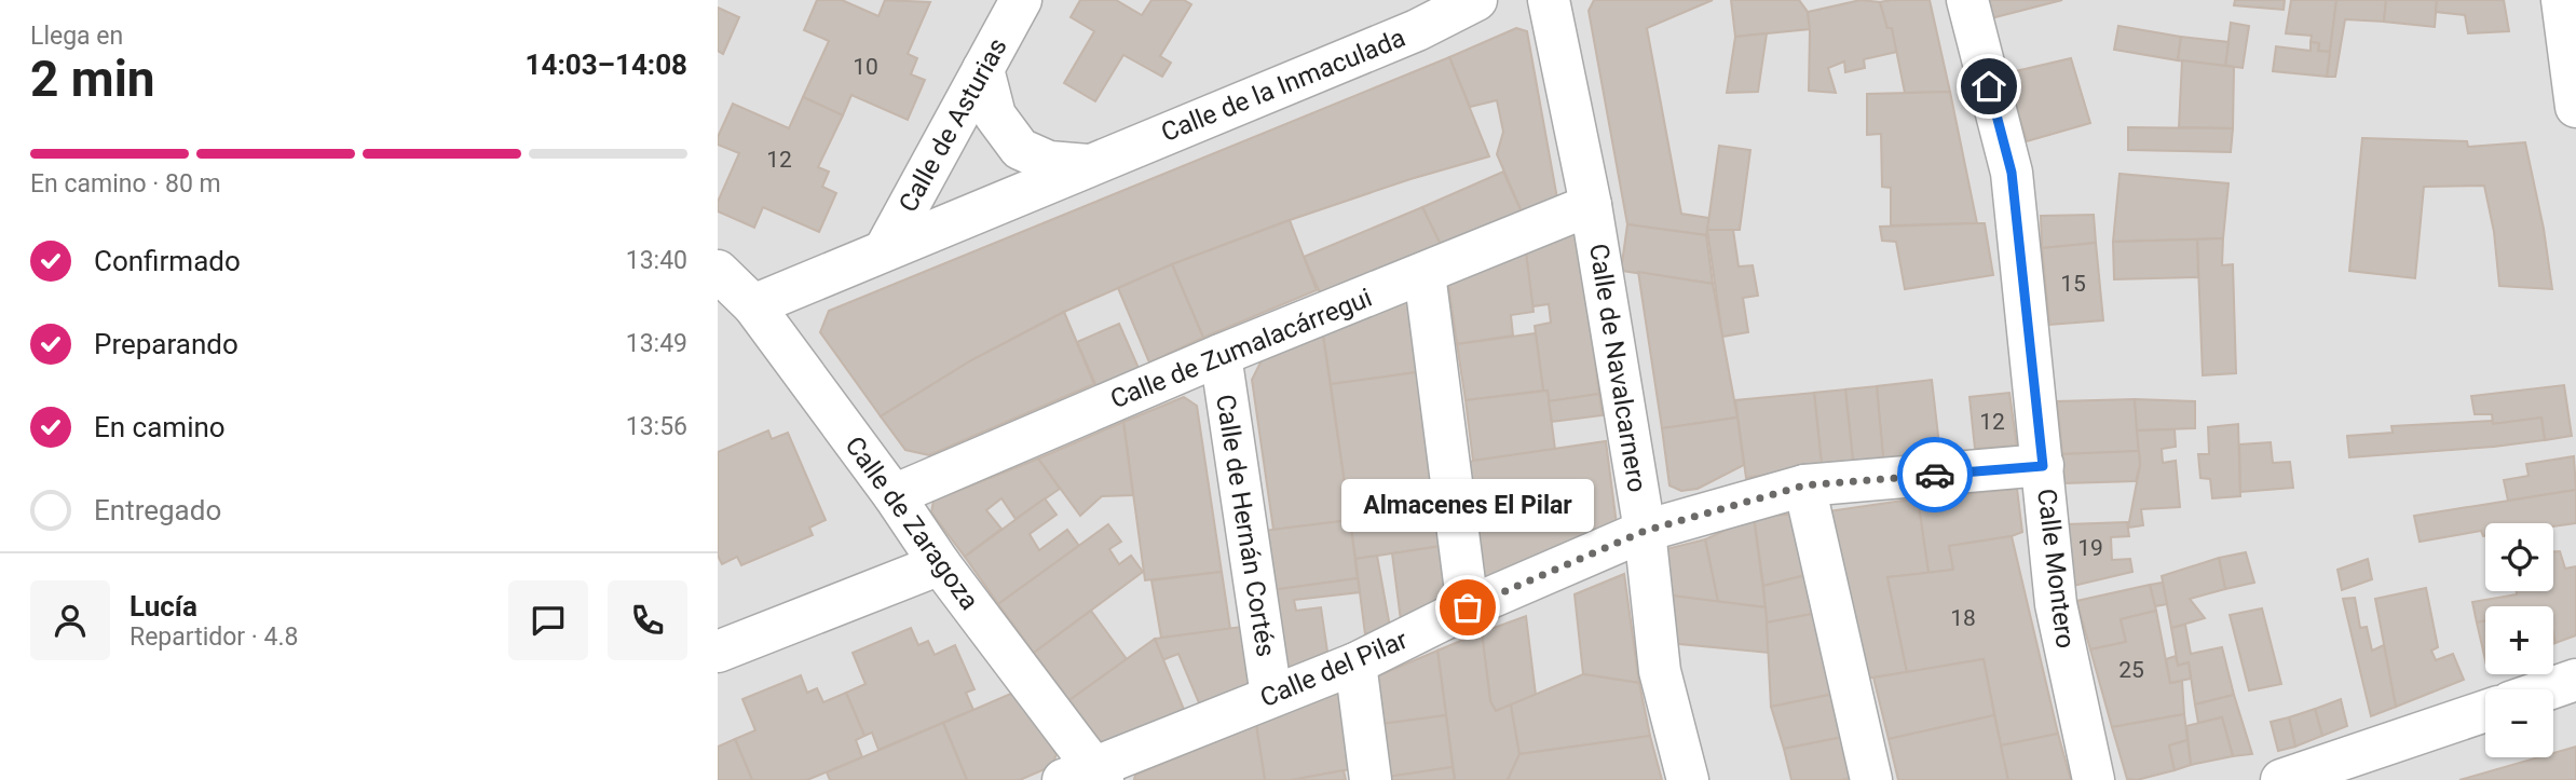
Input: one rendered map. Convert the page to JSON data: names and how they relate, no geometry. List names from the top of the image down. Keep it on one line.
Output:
{"streets":{"street":["Calle de la Inmaculada","Calle de Asturias","Calle de Zumalacárregui","Calle de Navalcarnero","Calle de Zaragoza","Calle de Hernán Cortés","Calle Montero","Calle del Pilar"]},"crossings":[["Calle de la Inmaculada","Calle de Asturias"],["Calle de la Inmaculada","Calle de Zaragoza"],["Calle de Zumalacárregui","Calle de Navalcarnero"],["Calle de Zumalacárregui","Calle de Zaragoza"],["Calle de Zumalacárregui","Calle de Hernán Cortés"],["Calle de Navalcarnero","Calle del Pilar"],["Calle de Zaragoza","Calle del Pilar"],["Calle de Hernán Cortés","Calle del Pilar"],["Calle Montero","Calle del Pilar"]],"places":["Almacenes El Pilar"],"house_numbers":["10","12","15","12","19","18","25"],"page":{"heading":["2 min","Llega en","14:03–14:08"],"panel":["Lucía","Repartidor · 4.8"],"bar":"En camino · 80 m","list":[["Confirmado","13:40"],["Preparando","13:49"],["En camino","13:56"],"Entregado"],"bubble":"Almacenes El Pilar","map_buttons":["+","−"]}}
